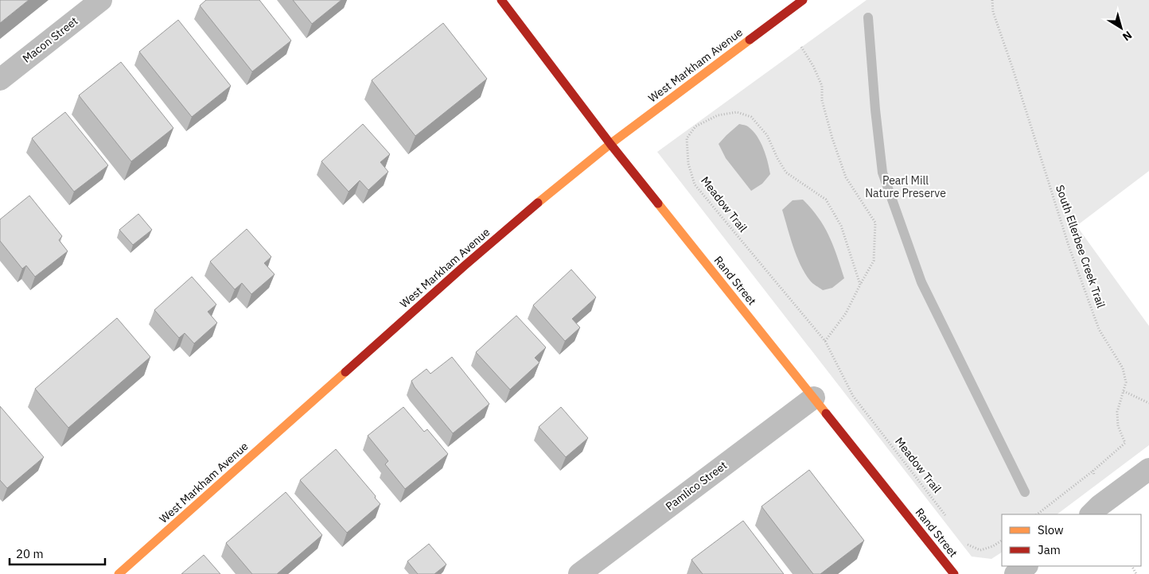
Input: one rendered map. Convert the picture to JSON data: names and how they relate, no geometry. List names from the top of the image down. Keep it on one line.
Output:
{"streets":{"street":["Macon Street","West Markham Avenue","Rand Street","Pamlico Street"],"path":["Meadow Trail","South Ellerbee Creek Trail"]},"crossings":[["West Markham Avenue","Rand Street"],["Rand Street","Pamlico Street"]],"parks":["Pearl Mill Nature Preserve"],"legend":["Slow","Jam"],"scale_bar":"20 m","north":"bottom right"}
